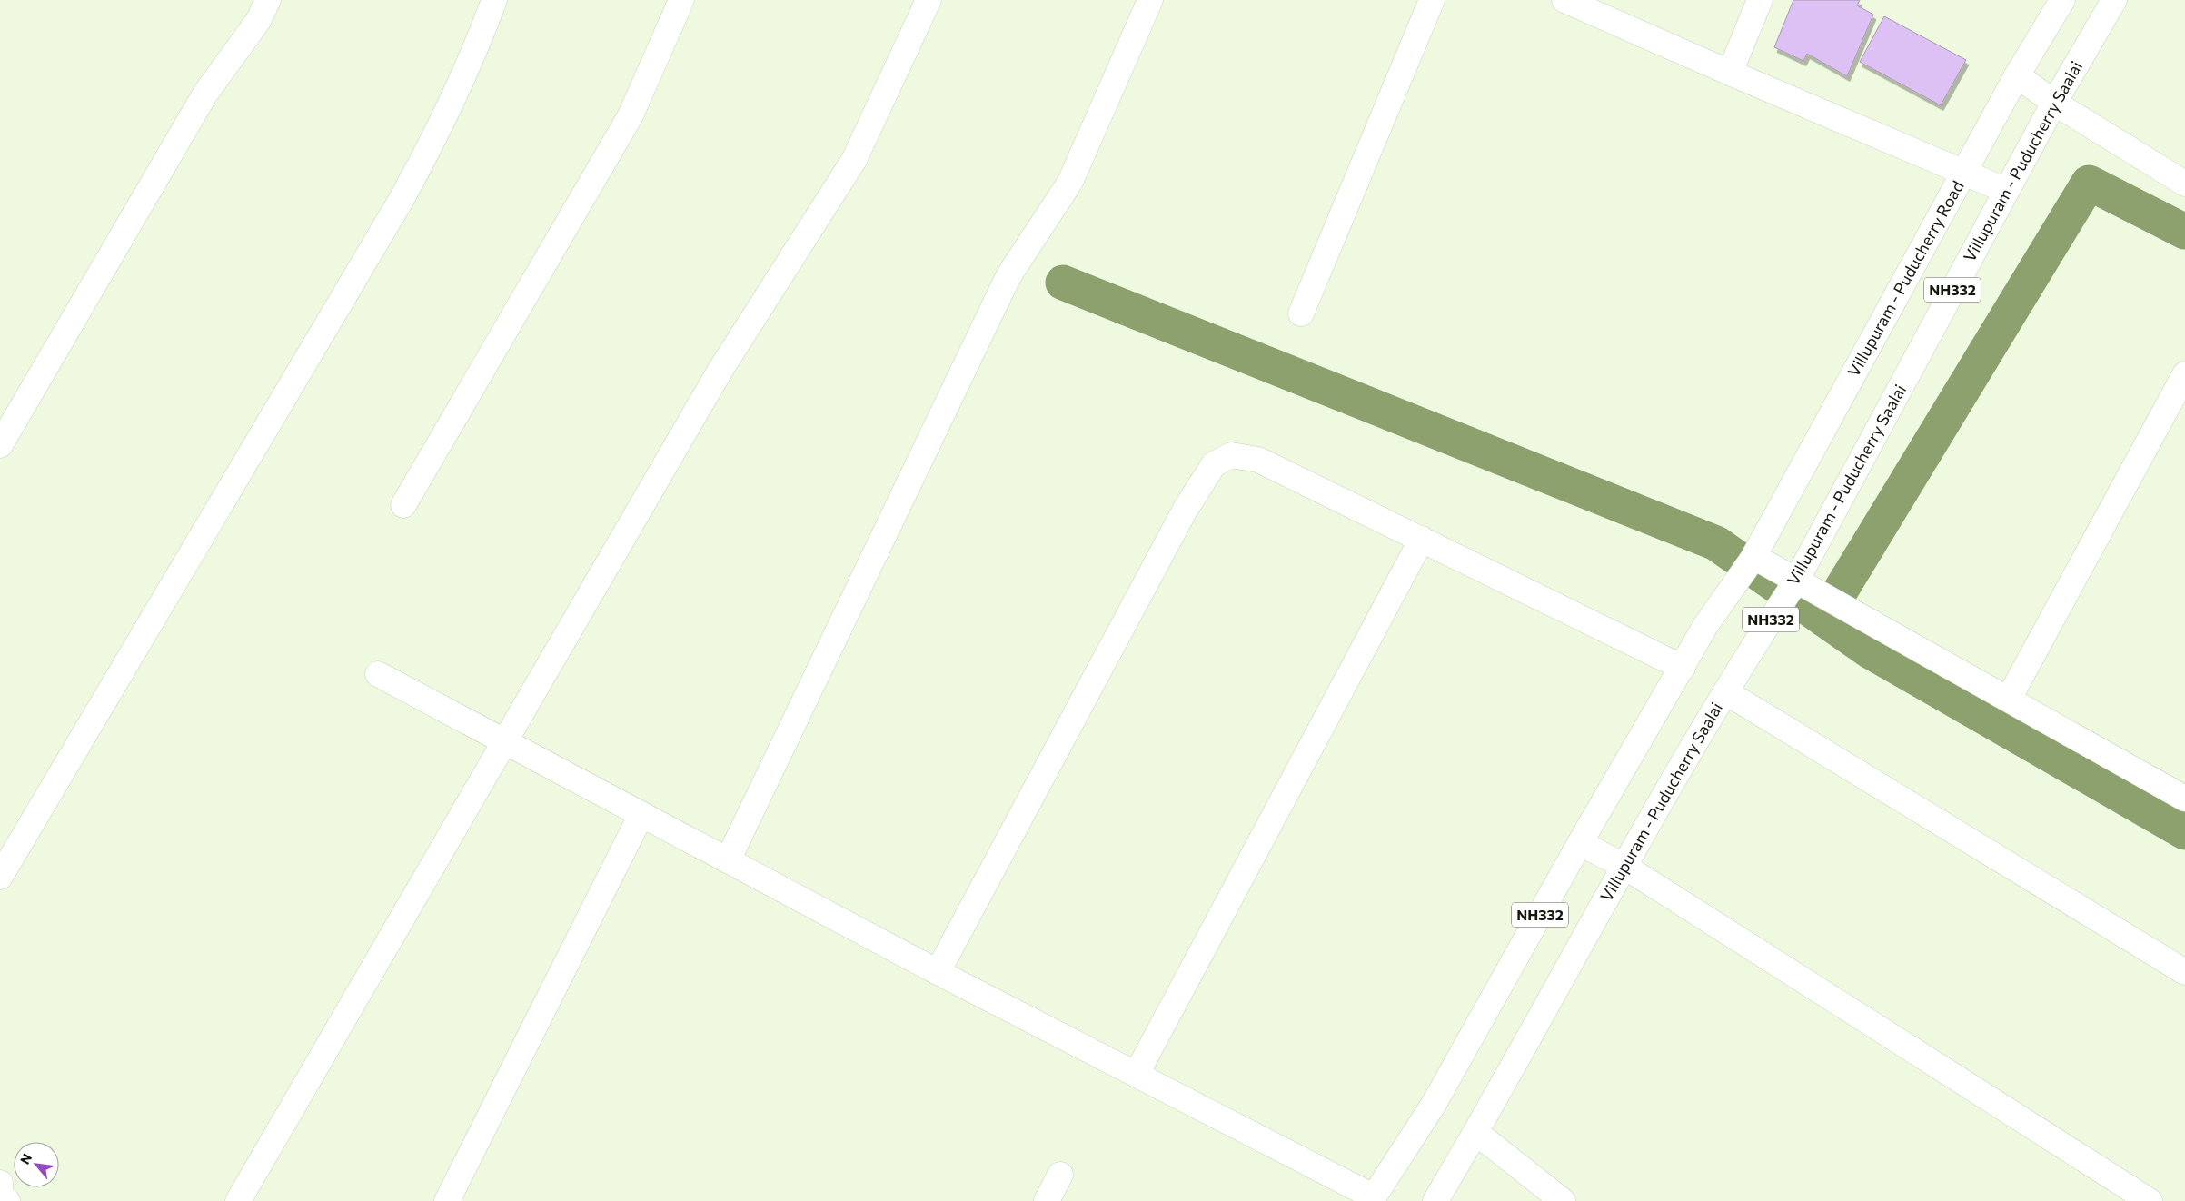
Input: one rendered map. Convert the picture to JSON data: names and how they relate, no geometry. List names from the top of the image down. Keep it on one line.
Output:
{"streets":{"main road":["Villupuram - Puducherry Saalai","Villupuram - Puducherry Road","NH332"]},"crossings":[["Villupuram - Puducherry Road","NH332"]],"north":"top left"}
